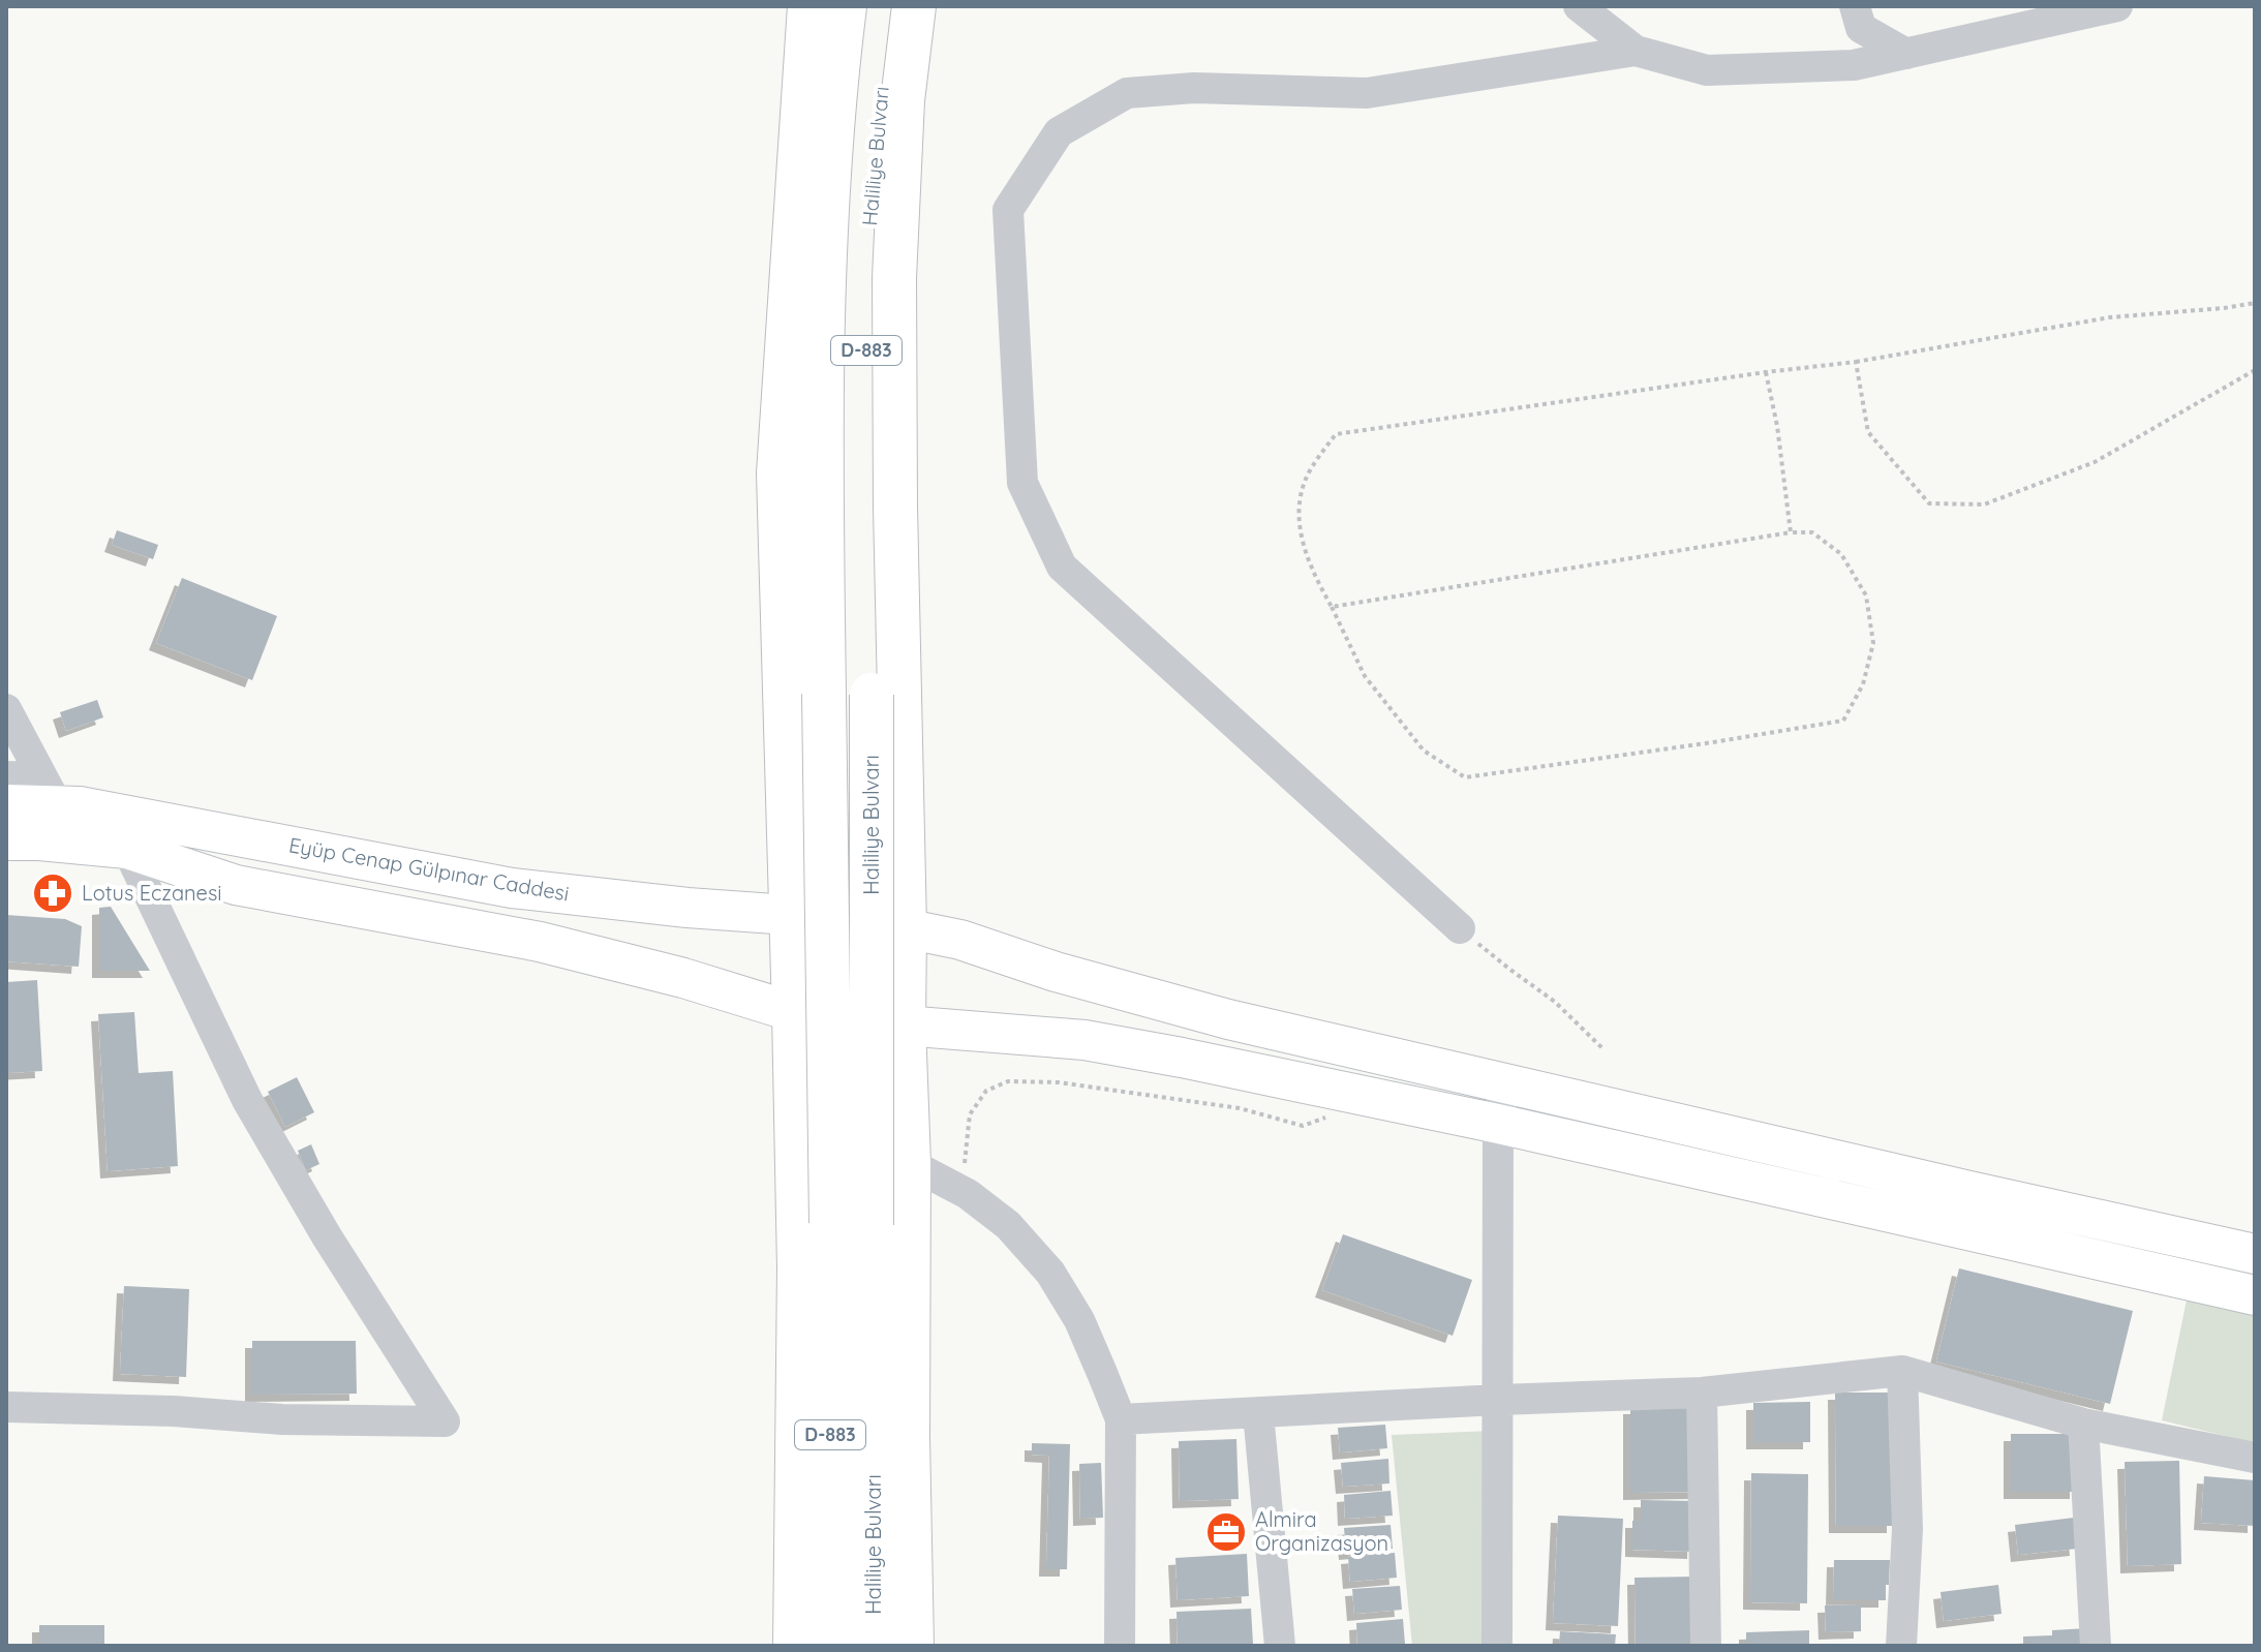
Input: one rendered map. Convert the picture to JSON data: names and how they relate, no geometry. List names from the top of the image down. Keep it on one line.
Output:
{"streets":{"highway":["Haliliye Bulvarı","D-883"],"main road":["Eyüp Cenap Gülpınar Caddesi"]},"places":{"pharmacy":["Lotus Eczanesi"],"office":["Almira Organizasyon"]}}
